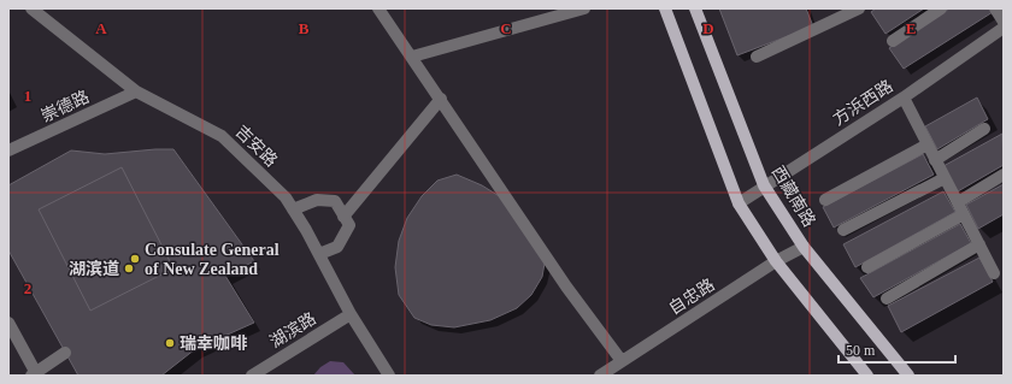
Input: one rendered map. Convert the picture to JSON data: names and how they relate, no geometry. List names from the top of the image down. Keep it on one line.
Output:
{"streets":{"main road":["西藏南路"],"street":["方浜西路","崇德路","吉安路","自忠路","湖滨路"]},"crossings":[["方浜西路","西藏南路"],["崇德路","吉安路"],["吉安路","湖滨路"],["西藏南路","自忠路"]],"places":["Consulate General of New Zealand","湖滨道","瑞幸咖啡"],"scale_bar":"50 m","grid":{"columns":["A","B","C","D","E"],"rows":["1","2"]}}
